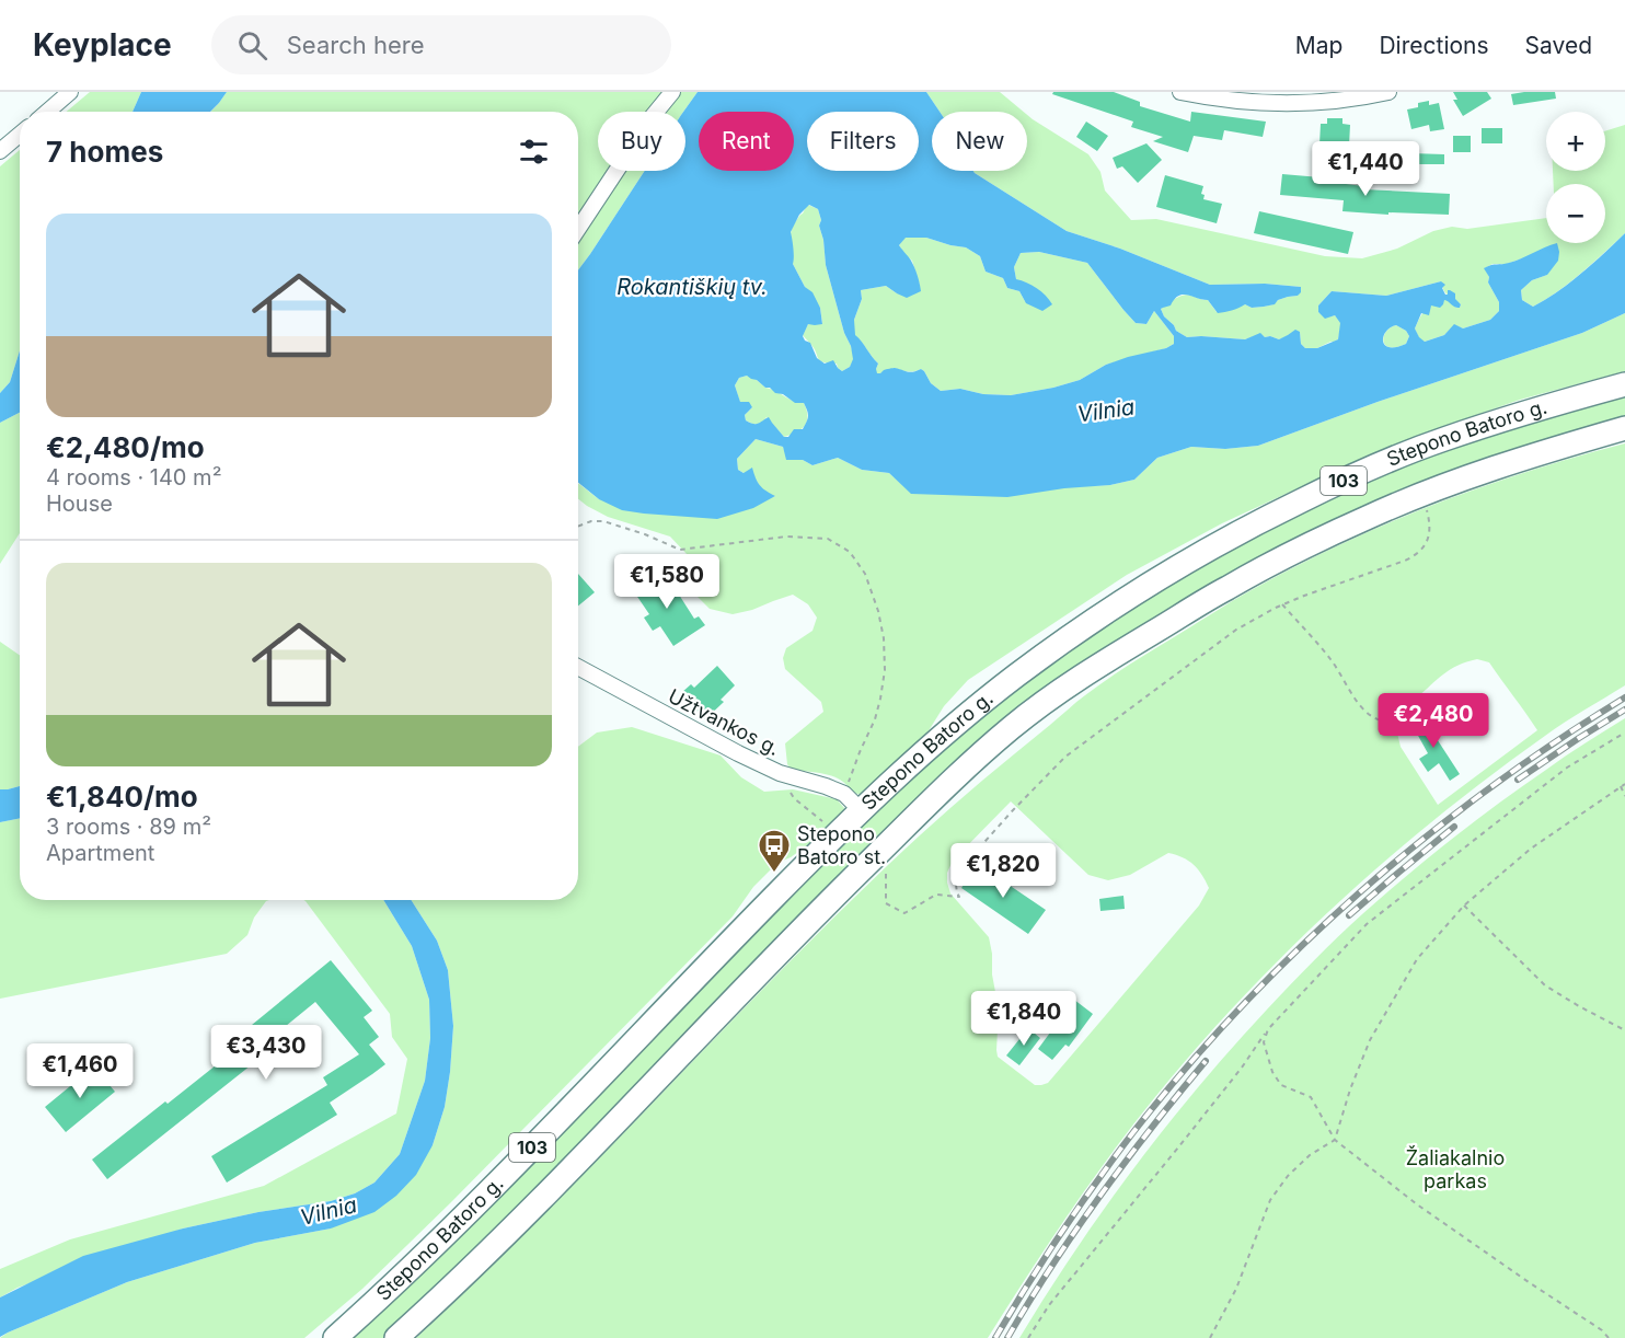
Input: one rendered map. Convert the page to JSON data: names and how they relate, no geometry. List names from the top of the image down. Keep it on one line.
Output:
{"streets":{"main road":["Stepono Batoro g.","103"],"street":["Užtvankos g."]},"crossings":[["Stepono Batoro g.","Užtvankos g."]],"water":["Rokantiškių tv.","Vilnia"],"parks":["Žaliakalnio parkas"],"places":{"bus stop":["Stepono Batoro st."]},"page":{"header":"Keyplace","search":"Search here","nav":["Map","Directions","Saved"],"map_buttons":["+","−"],"chip":["Buy","Rent","Filters","New"],"heading":"7 homes","price":["€1,440","€1,580","€2,480","€1,820","€1,840","€3,430","€1,460"],"list":[{"name":"€2,480/mo","note":"4 rooms · 140 m² · House"},{"name":"€1,840/mo","note":"3 rooms · 89 m² · Apartment"}]}}
